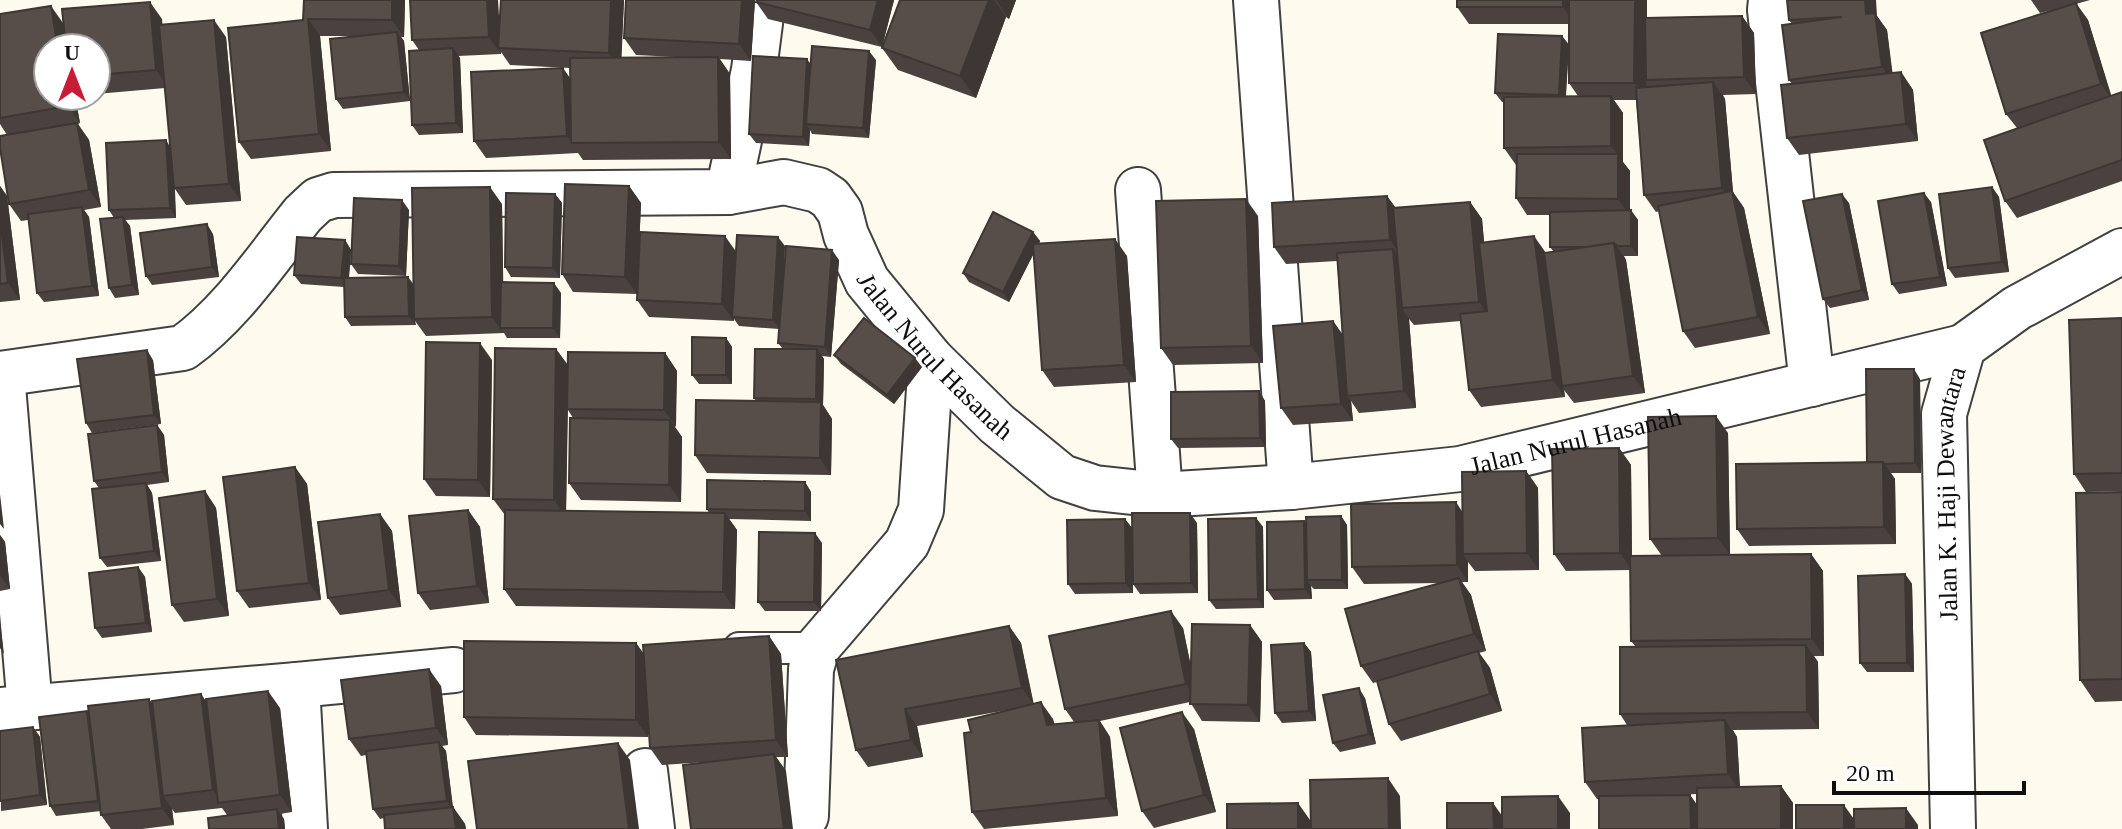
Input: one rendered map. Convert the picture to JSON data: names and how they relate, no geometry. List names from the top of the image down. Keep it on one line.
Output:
{"streets":{"street":["Jalan Nurul Hasanah","Jalan K. Haji Dewantara"]},"crossings":[["Jalan Nurul Hasanah","Jalan K. Haji Dewantara"]],"scale_bar":"20 m","north":"top"}
